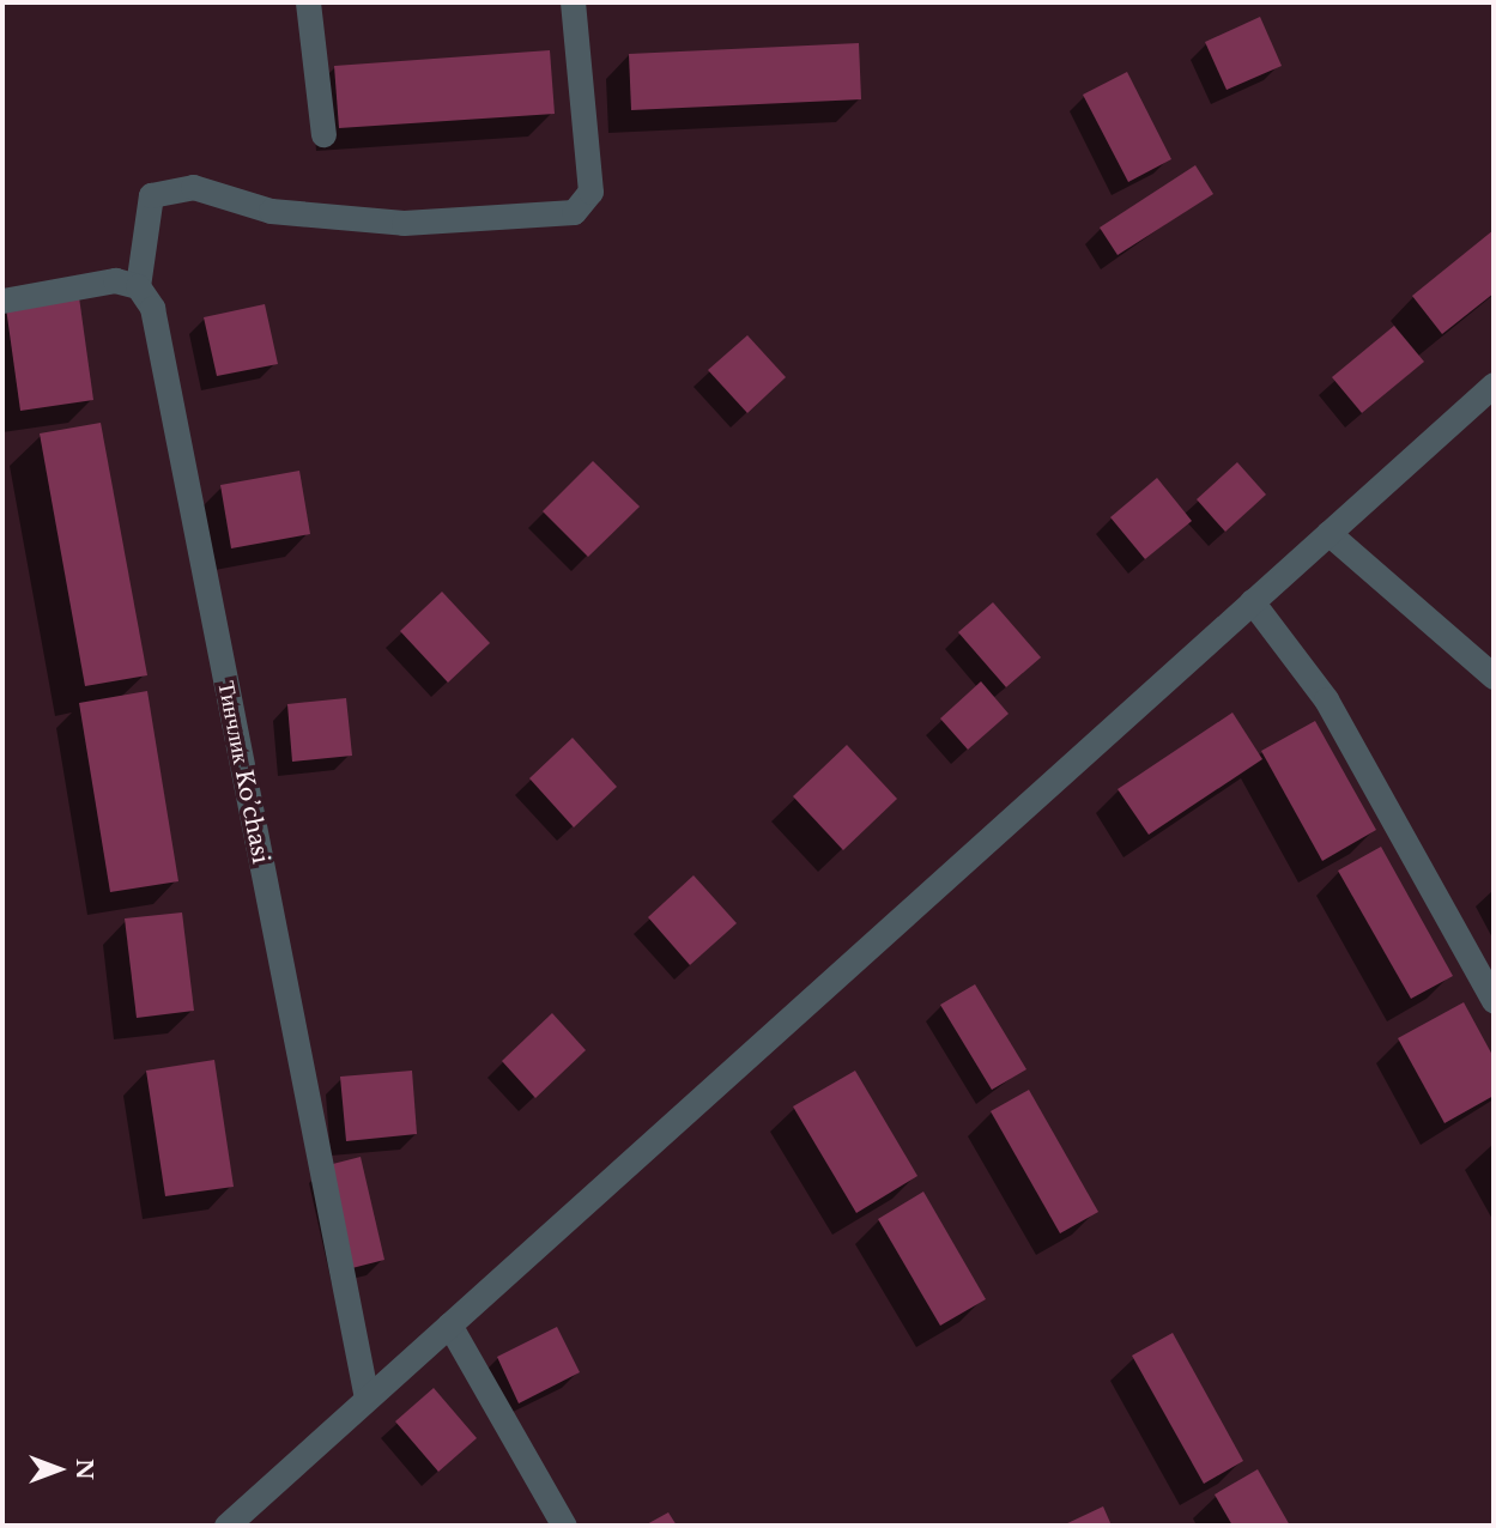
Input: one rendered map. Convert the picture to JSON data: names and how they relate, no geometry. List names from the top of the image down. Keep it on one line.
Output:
{"streets":{"street":["Тинчлик Ko’chasi"]},"north":"right"}
